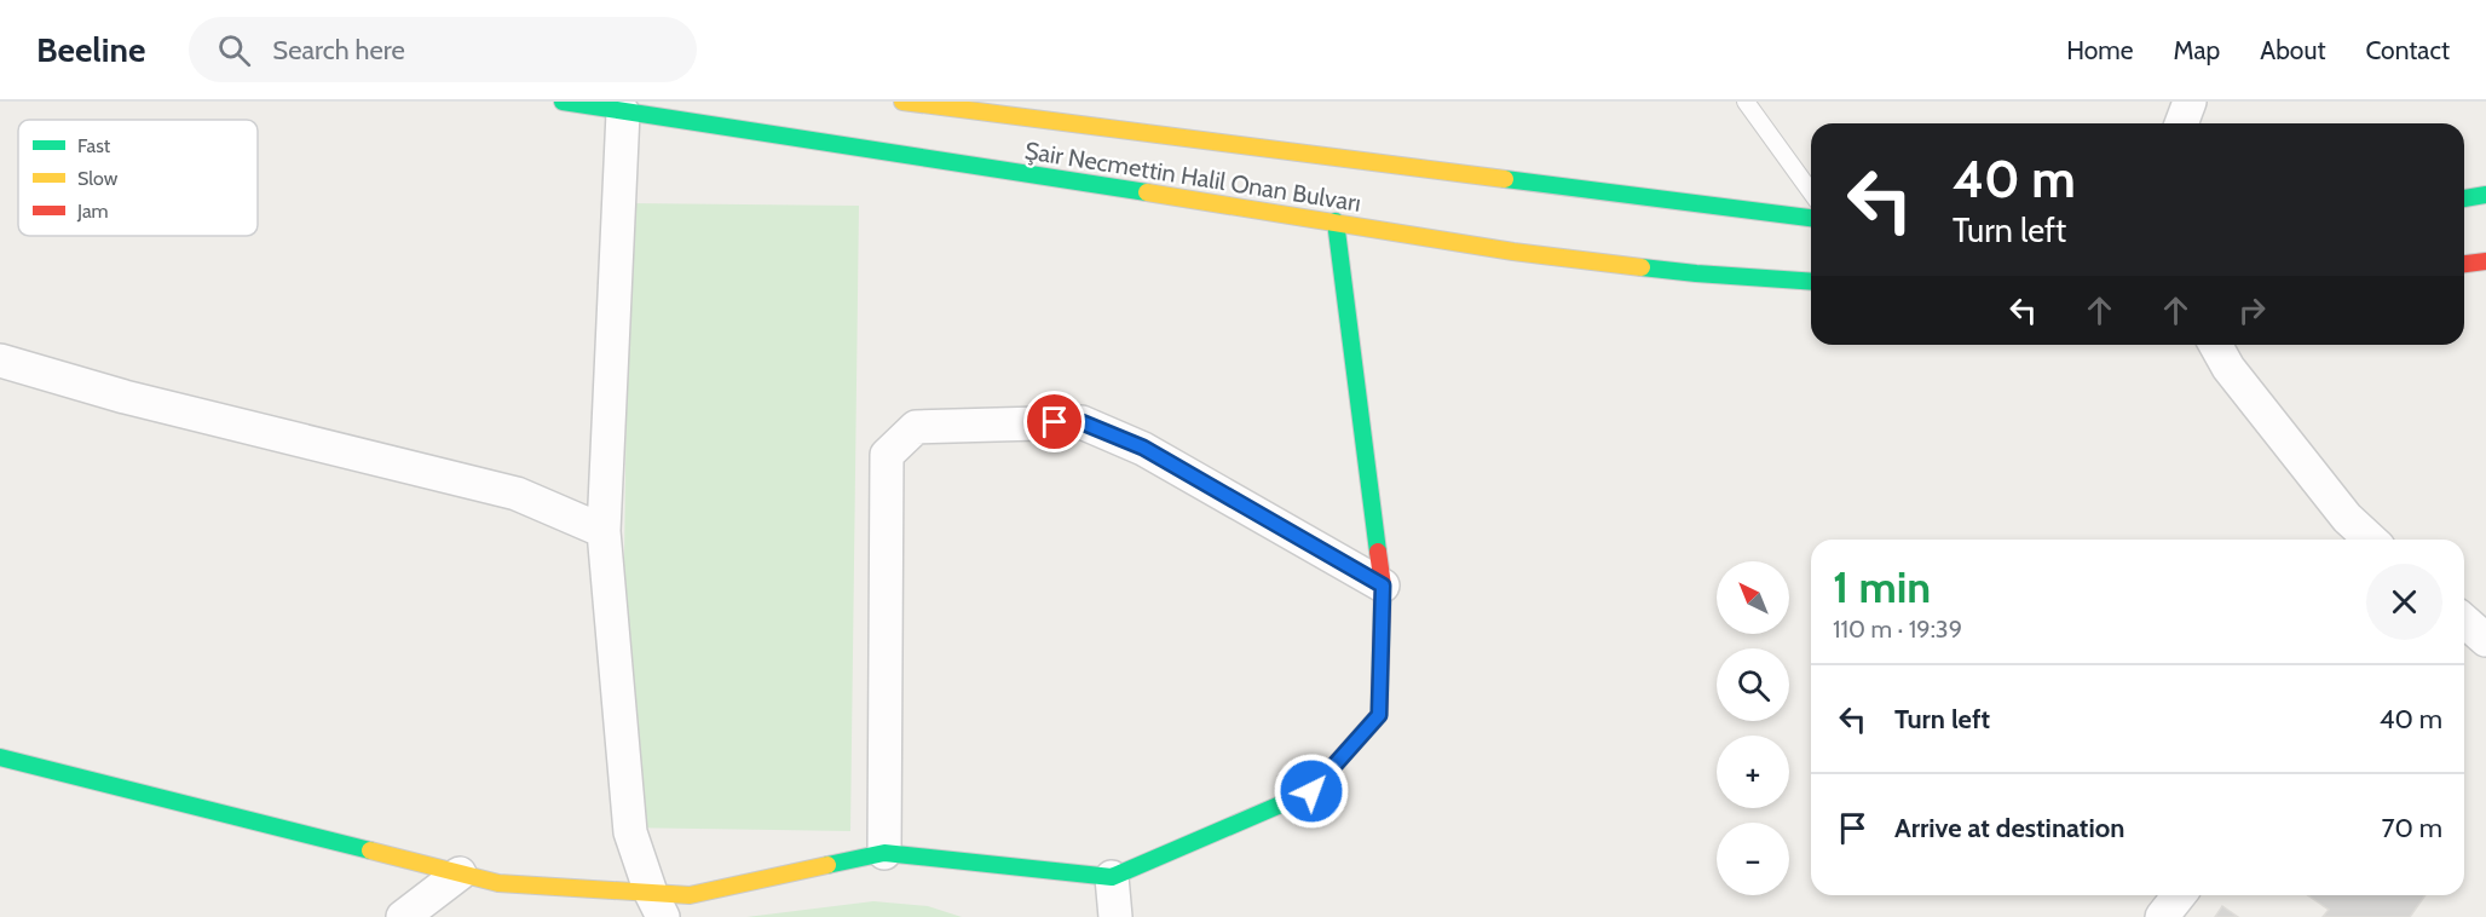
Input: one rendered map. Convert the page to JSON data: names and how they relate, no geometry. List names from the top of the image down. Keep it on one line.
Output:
{"streets":{"main road":["Şair Necmettin Halil Onan Bulvarı"]},"legend":["Fast","Slow","Jam"],"north":"top left","page":{"header":"Beeline","search":"Search here","nav":["Home","Map","About","Contact"],"turn":["40 m","Turn left"],"heading":["1 min","110 m · 19:39"],"map_buttons":["+","−"],"list":[{"name":"Turn left","value":"40 m"},{"name":"Arrive at destination","value":"70 m"}]}}
